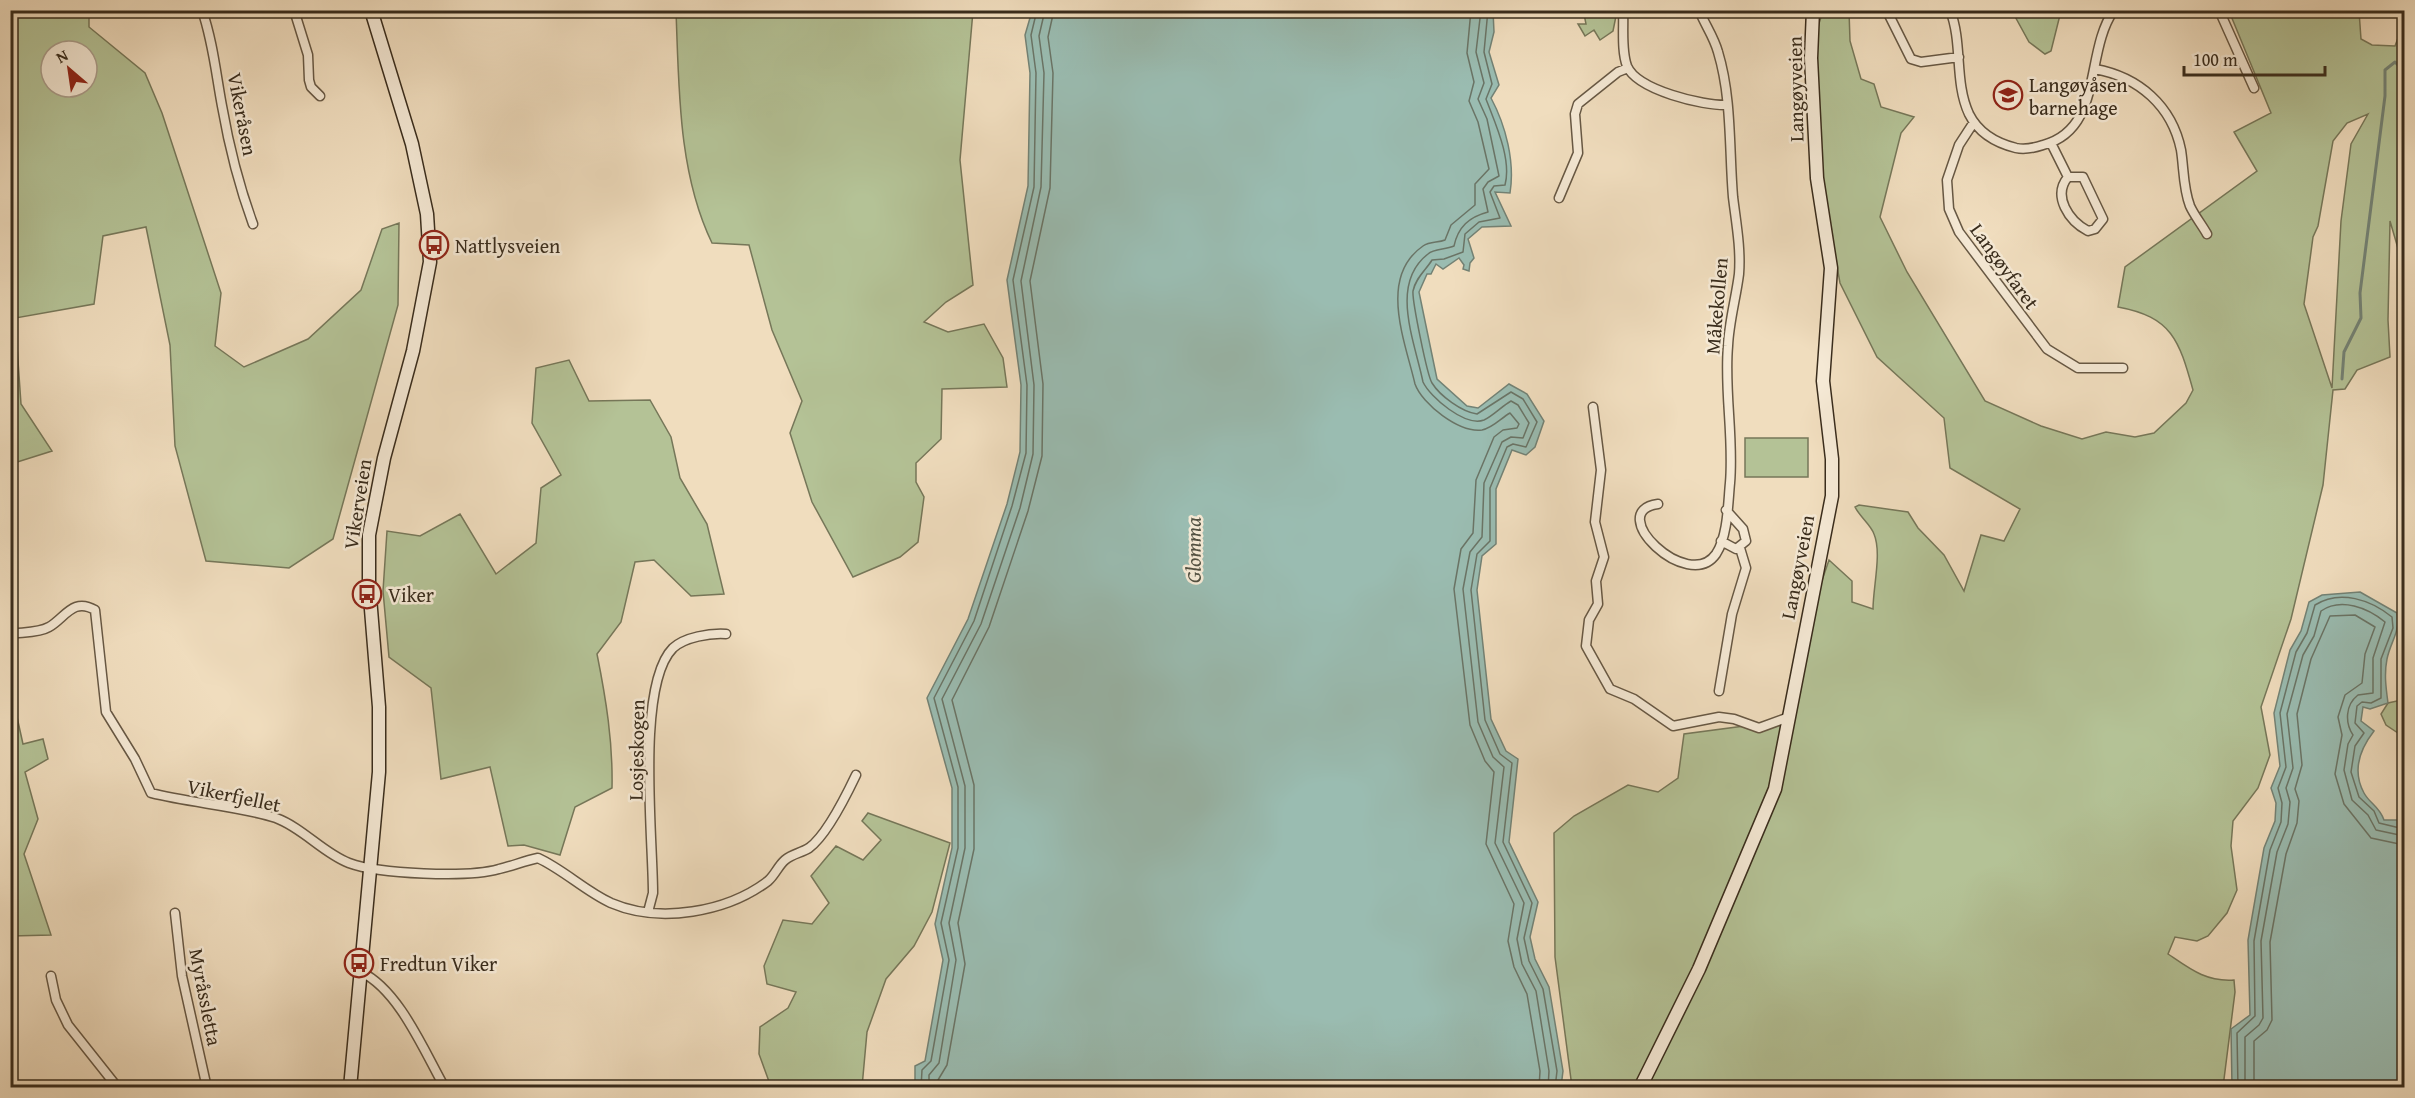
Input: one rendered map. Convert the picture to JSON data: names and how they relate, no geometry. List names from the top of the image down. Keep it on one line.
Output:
{"streets":{"main road":["Langøyveien","Vikerveien"],"street":["Vikeråsen","Langøyfaret","Måkekollen","Losjeskogen","Vikerfjellet","Myråssletta"]},"crossings":[["Vikerveien","Vikerfjellet"],["Losjeskogen","Vikerfjellet"]],"water":["Glomma"],"places":{"school or university":["Langøyåsen barnehage"],"bus stop":["Nattlysveien","Viker","Fredtun Viker"]},"scale_bar":"100 m","north":"top left"}
